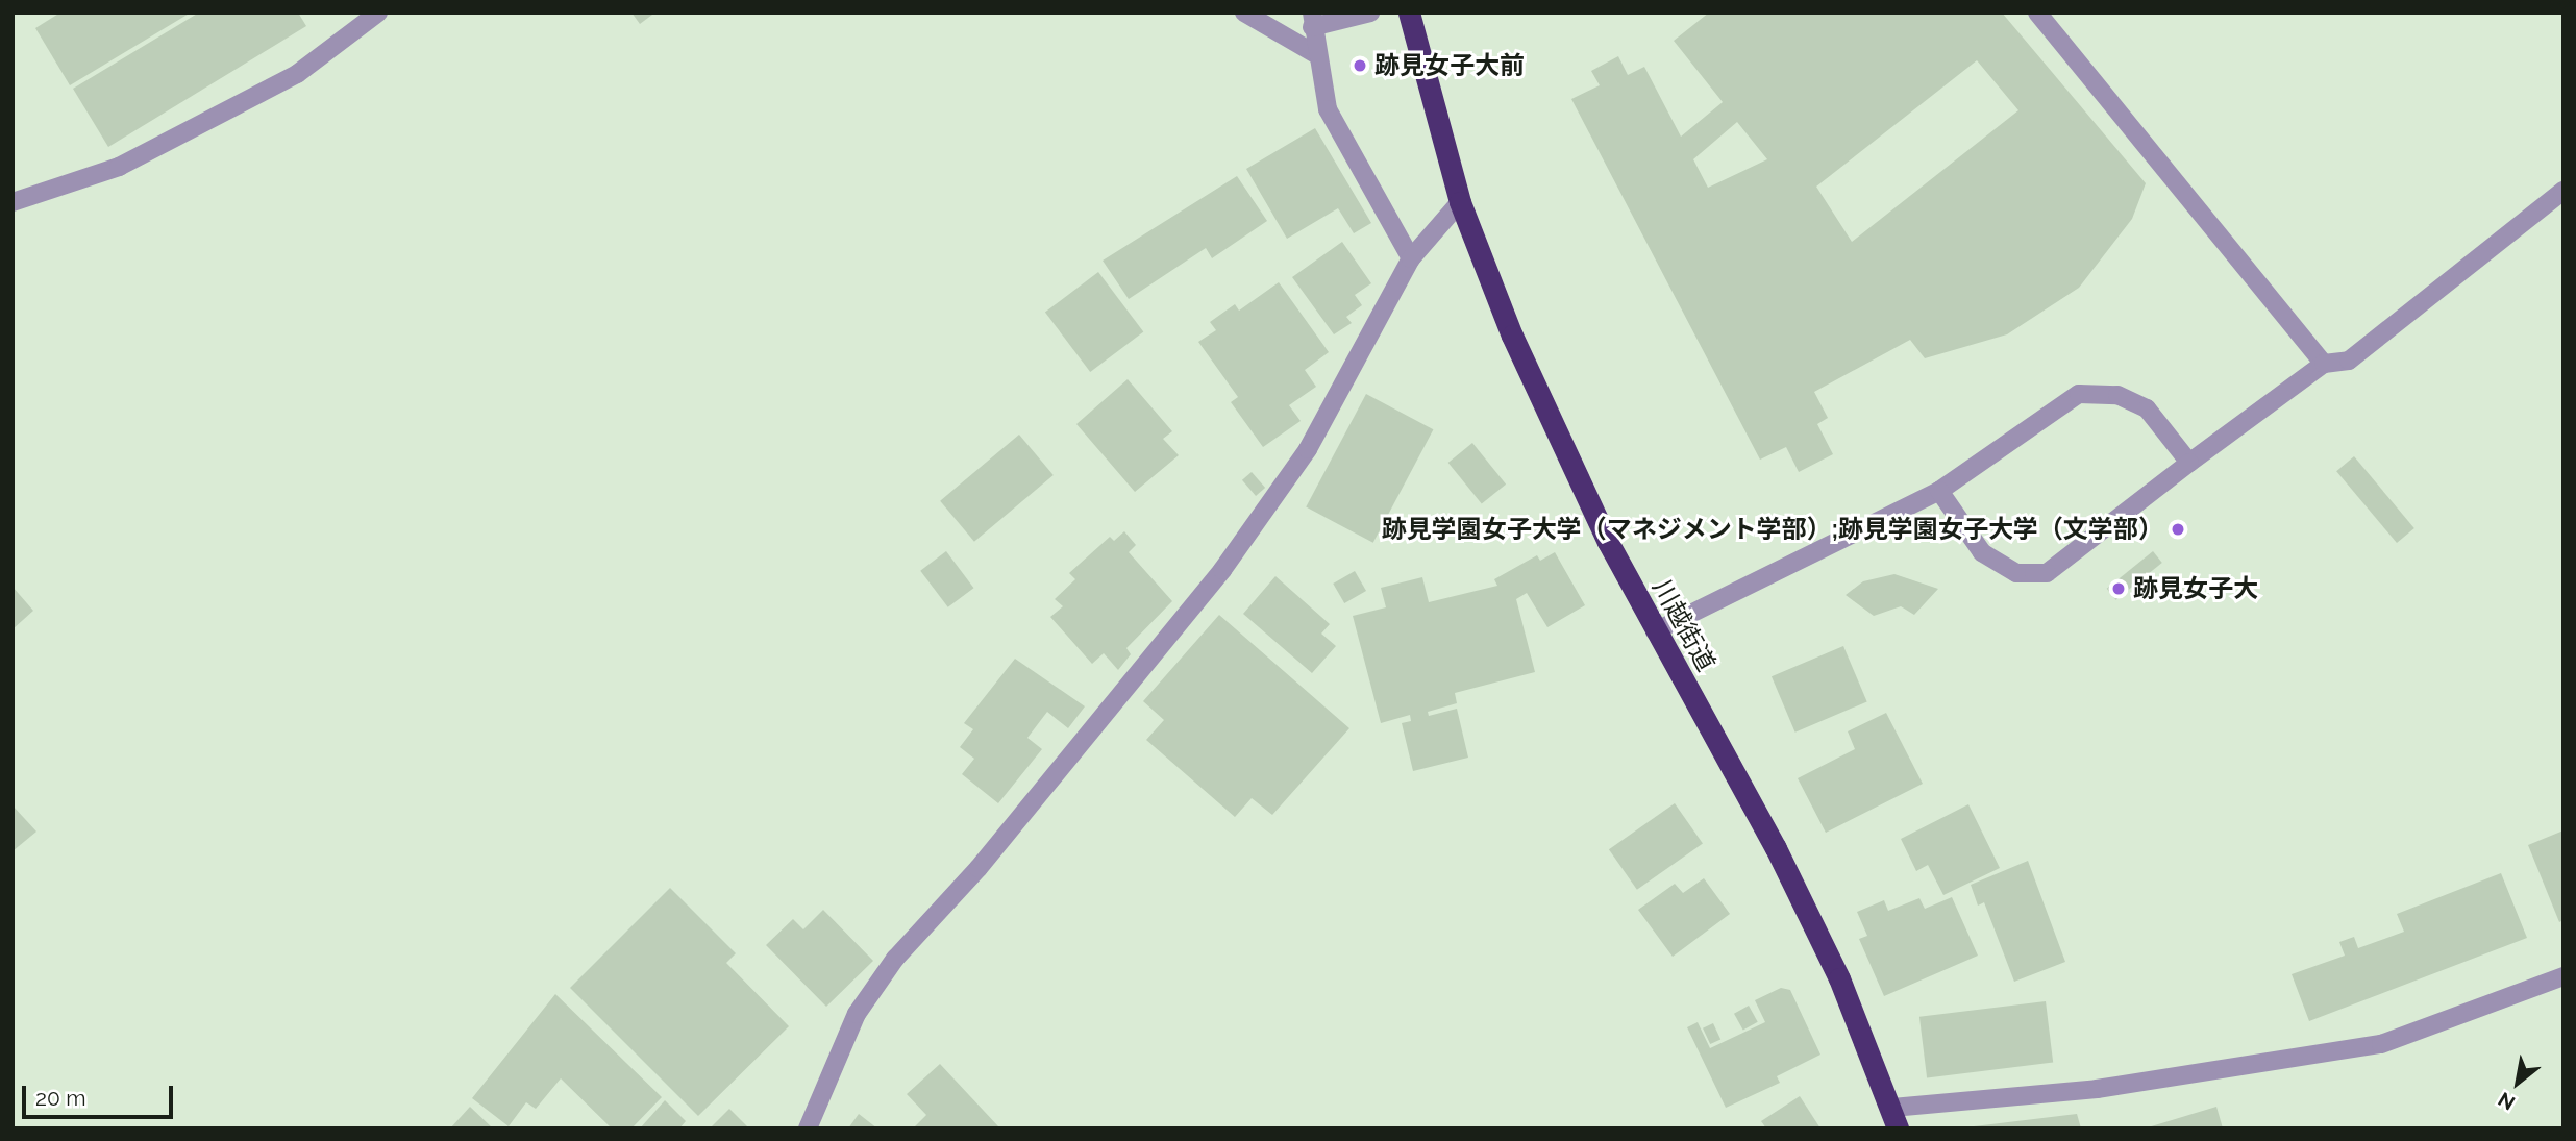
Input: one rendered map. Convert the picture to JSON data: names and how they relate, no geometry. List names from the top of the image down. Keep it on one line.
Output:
{"streets":{"highway":["川越街道"]},"places":["跡見女子大前","跡見学園女子大学（マネジメント学部）;跡見学園女子大学（文学部）","跡見女子大"],"scale_bar":"20 m","north":"bottom left"}
